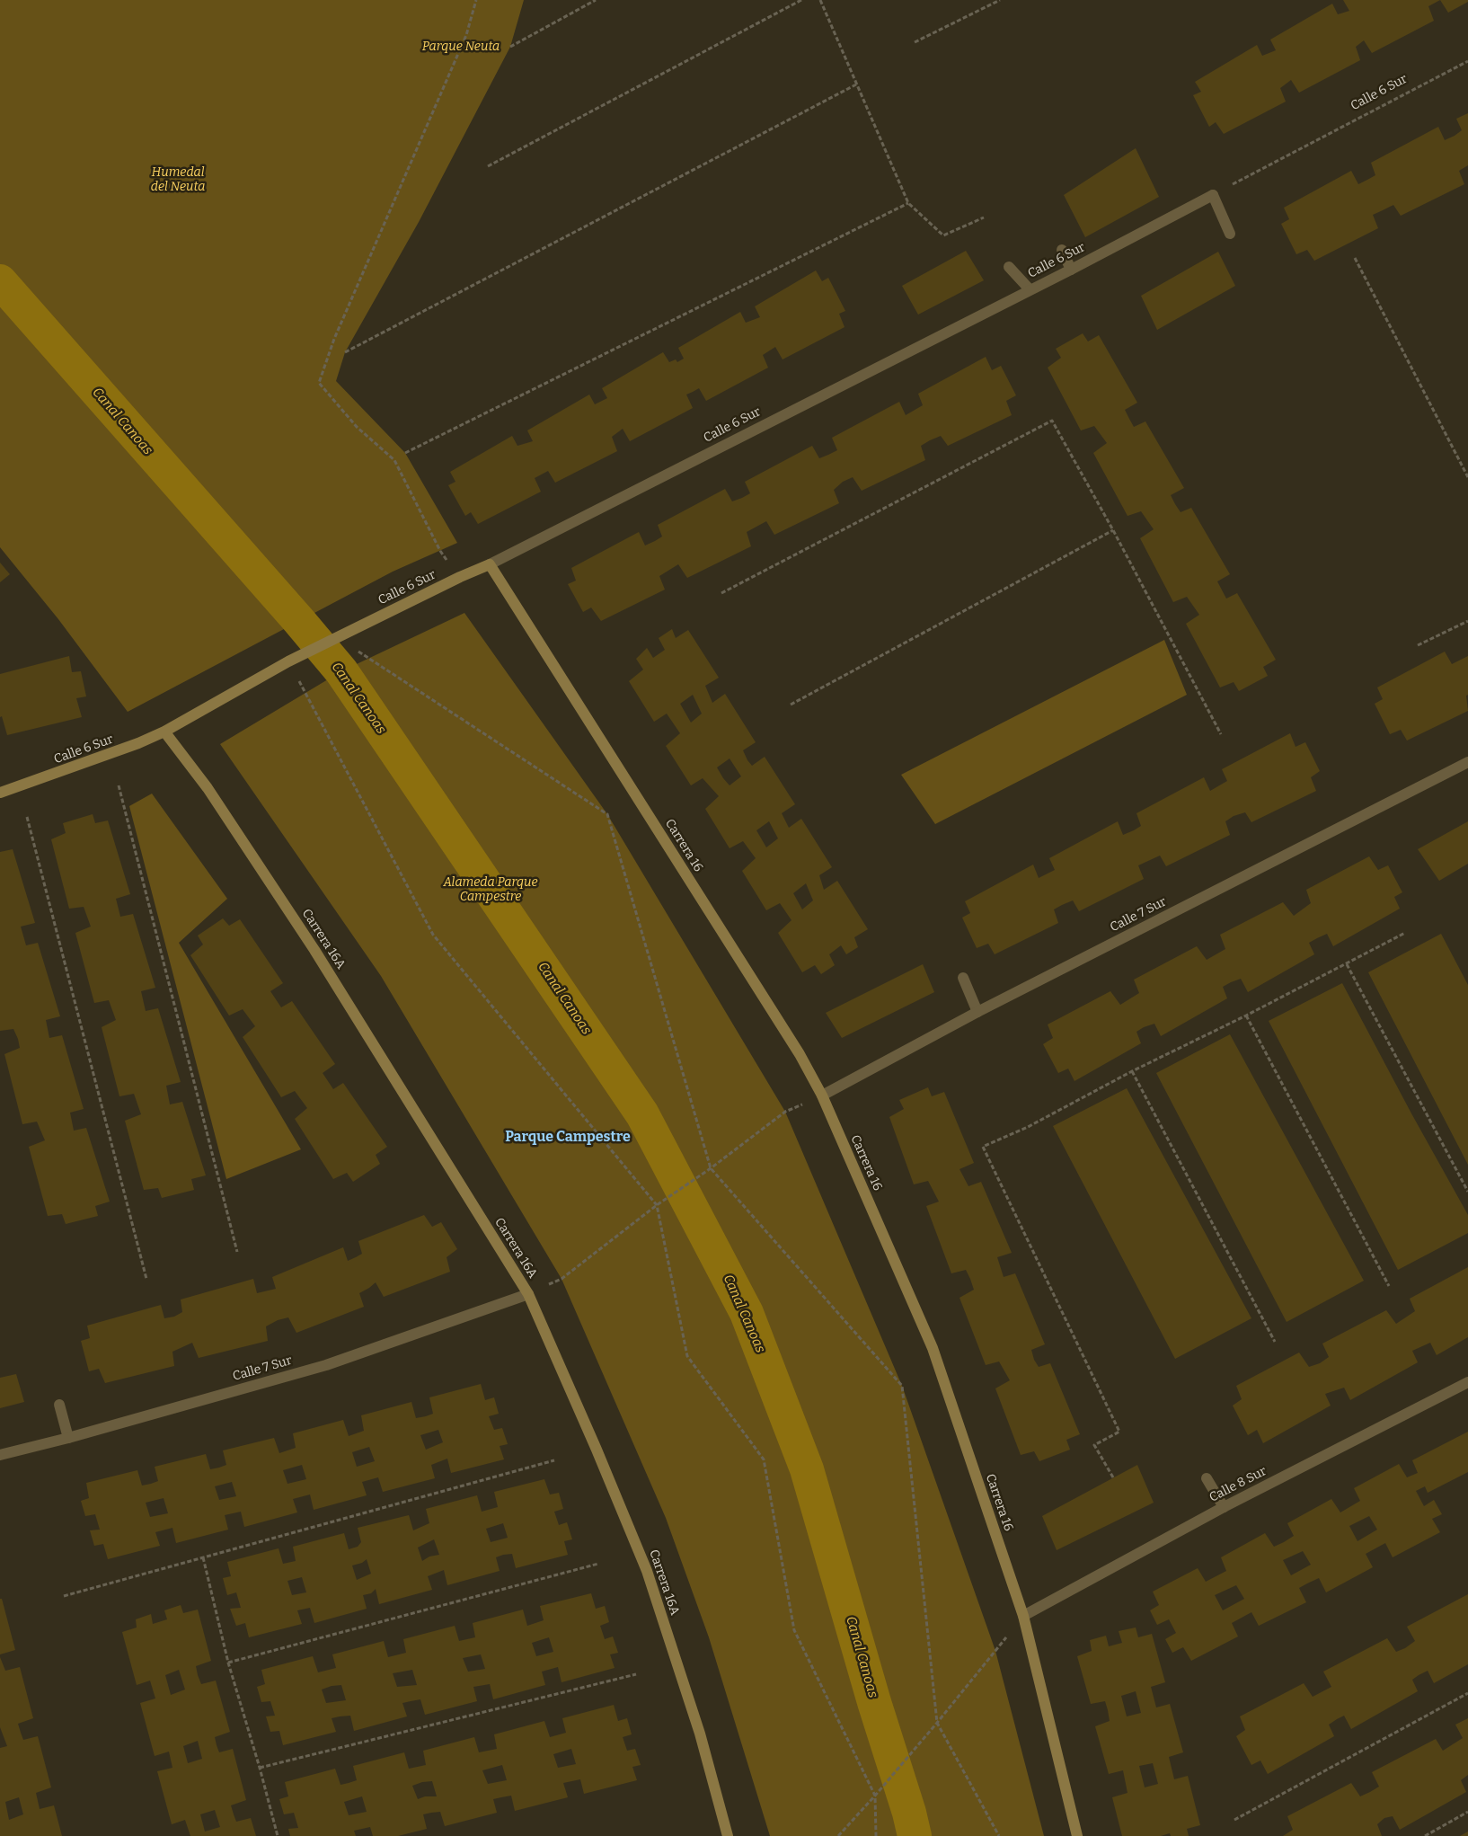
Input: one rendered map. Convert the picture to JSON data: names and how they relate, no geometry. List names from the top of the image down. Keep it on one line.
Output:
{"streets":{"main road":["Calle 6 Sur","Carrera 16","Carrera 16A"],"street":["Calle 7 Sur","Calle 8 Sur"]},"crossings":[["Calle 6 Sur","Carrera 16"],["Calle 6 Sur","Carrera 16A"],["Carrera 16","Calle 7 Sur"],["Carrera 16","Calle 8 Sur"],["Calle 7 Sur","Carrera 16A"]],"districts":["Parque Campestre"],"water":["Canal Canoas"],"parks":["Parque Neuta","Humedal del Neuta","Alameda Parque Campestre"]}
